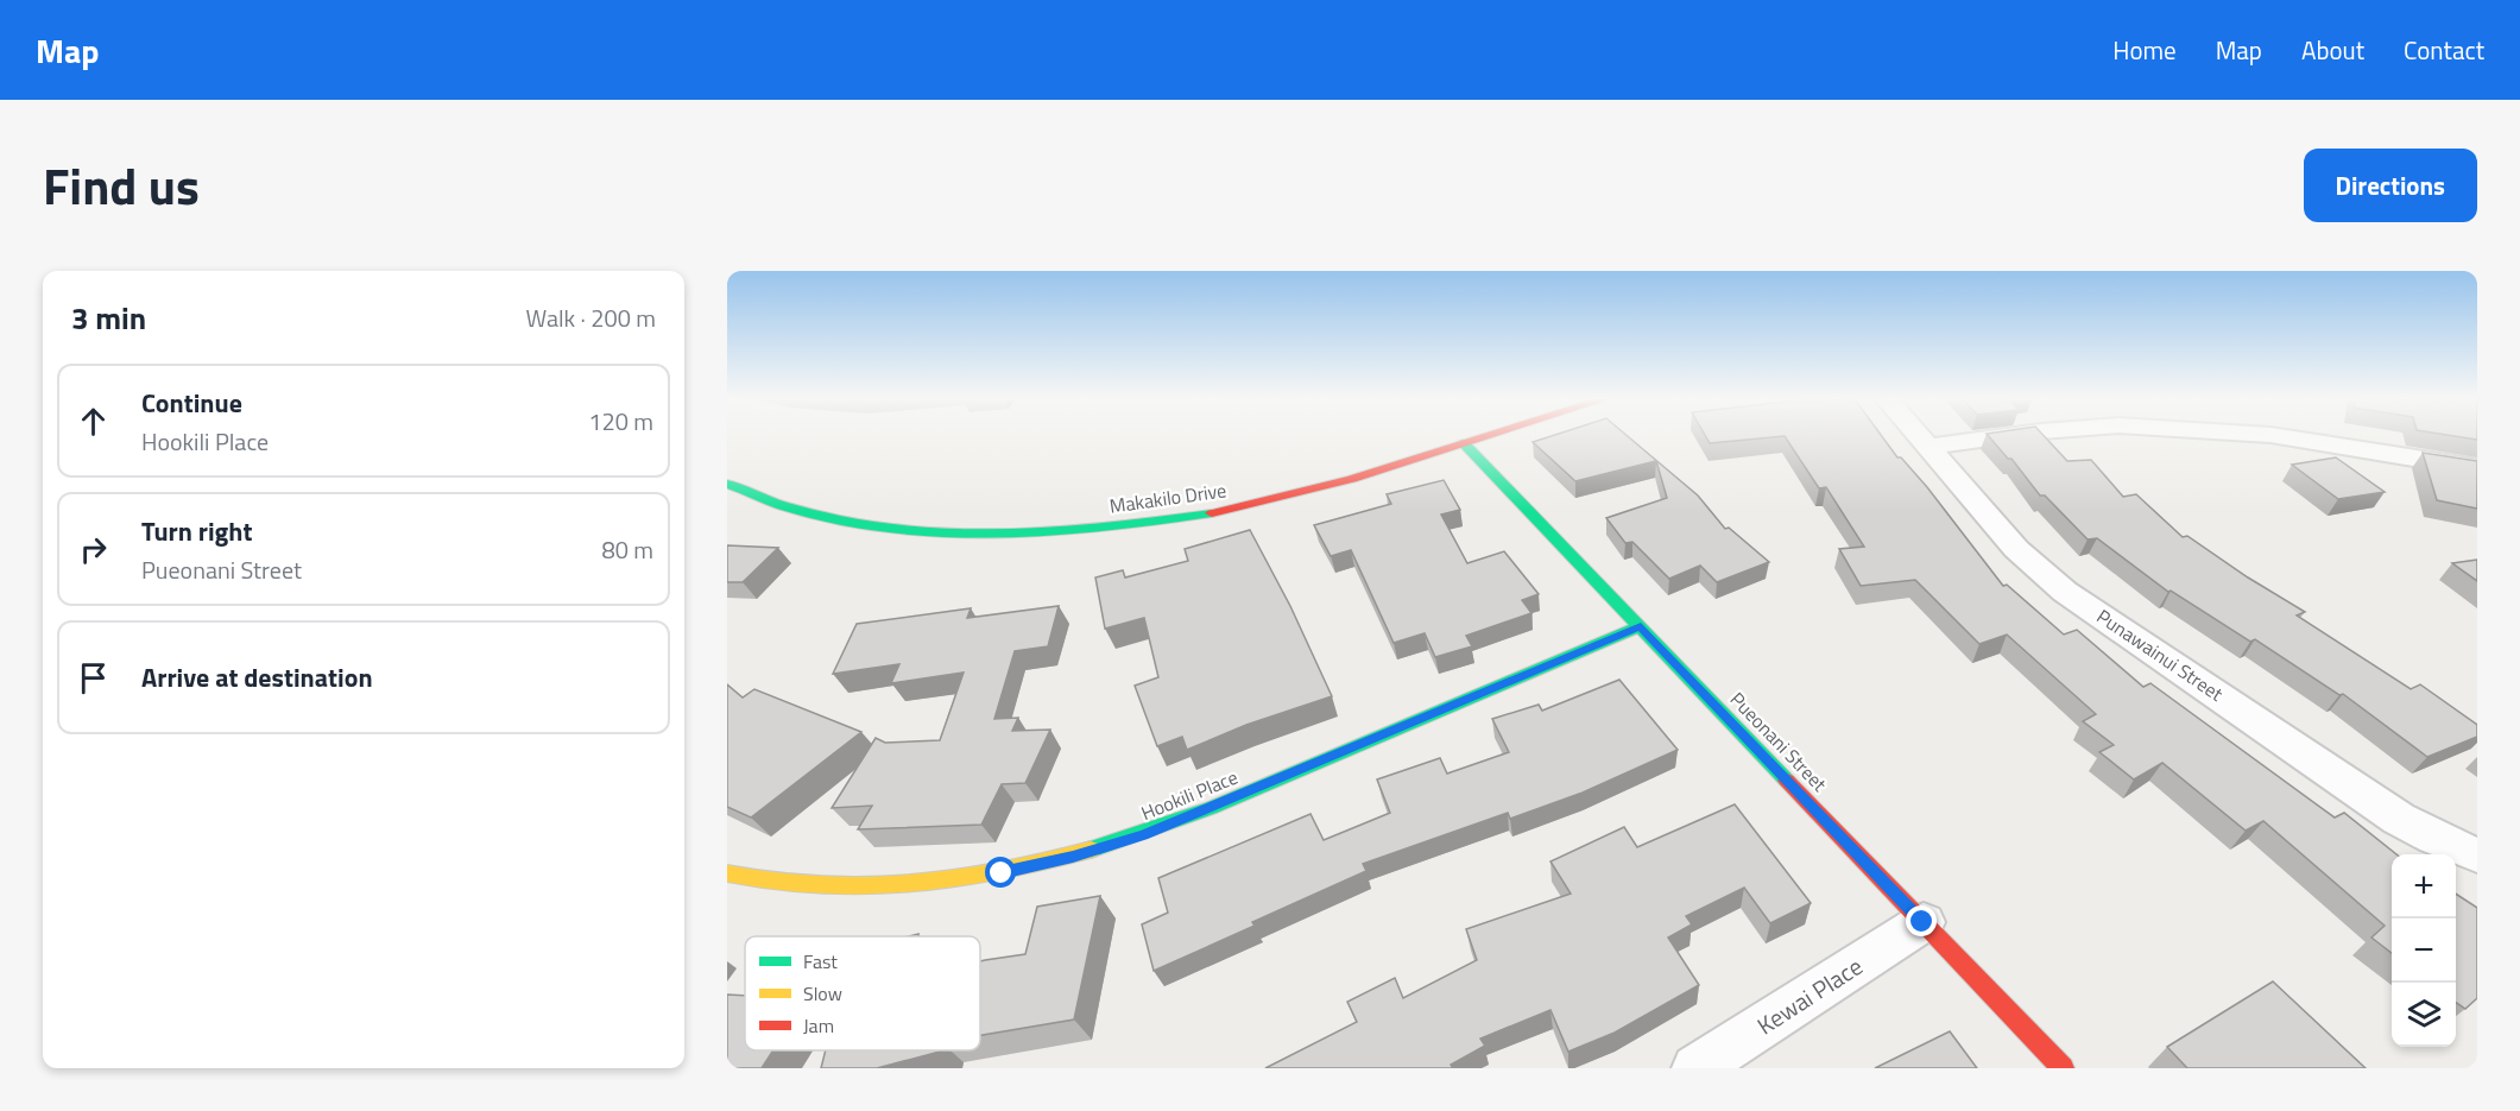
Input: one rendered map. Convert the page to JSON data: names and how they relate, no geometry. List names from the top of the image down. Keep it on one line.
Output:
{"streets":{"street":["Makakilo Drive","Punawainui Street","Pueonani Street","Hookili Place","Kewai Place"]},"crossings":[["Makakilo Drive","Pueonani Street"],["Pueonani Street","Hookili Place"],["Pueonani Street","Kewai Place"]],"legend":["Fast","Slow","Jam"],"page":{"header":"Map","nav":["Home","Map","About","Contact"],"title":"Find us","buttons":"Directions","heading":["3 min","Walk · 200 m"],"list":[["Continue","Hookili Place","120 m"],["Turn right","Pueonani Street","80 m"],"Arrive at destination"],"map_buttons":["+","−"]}}
